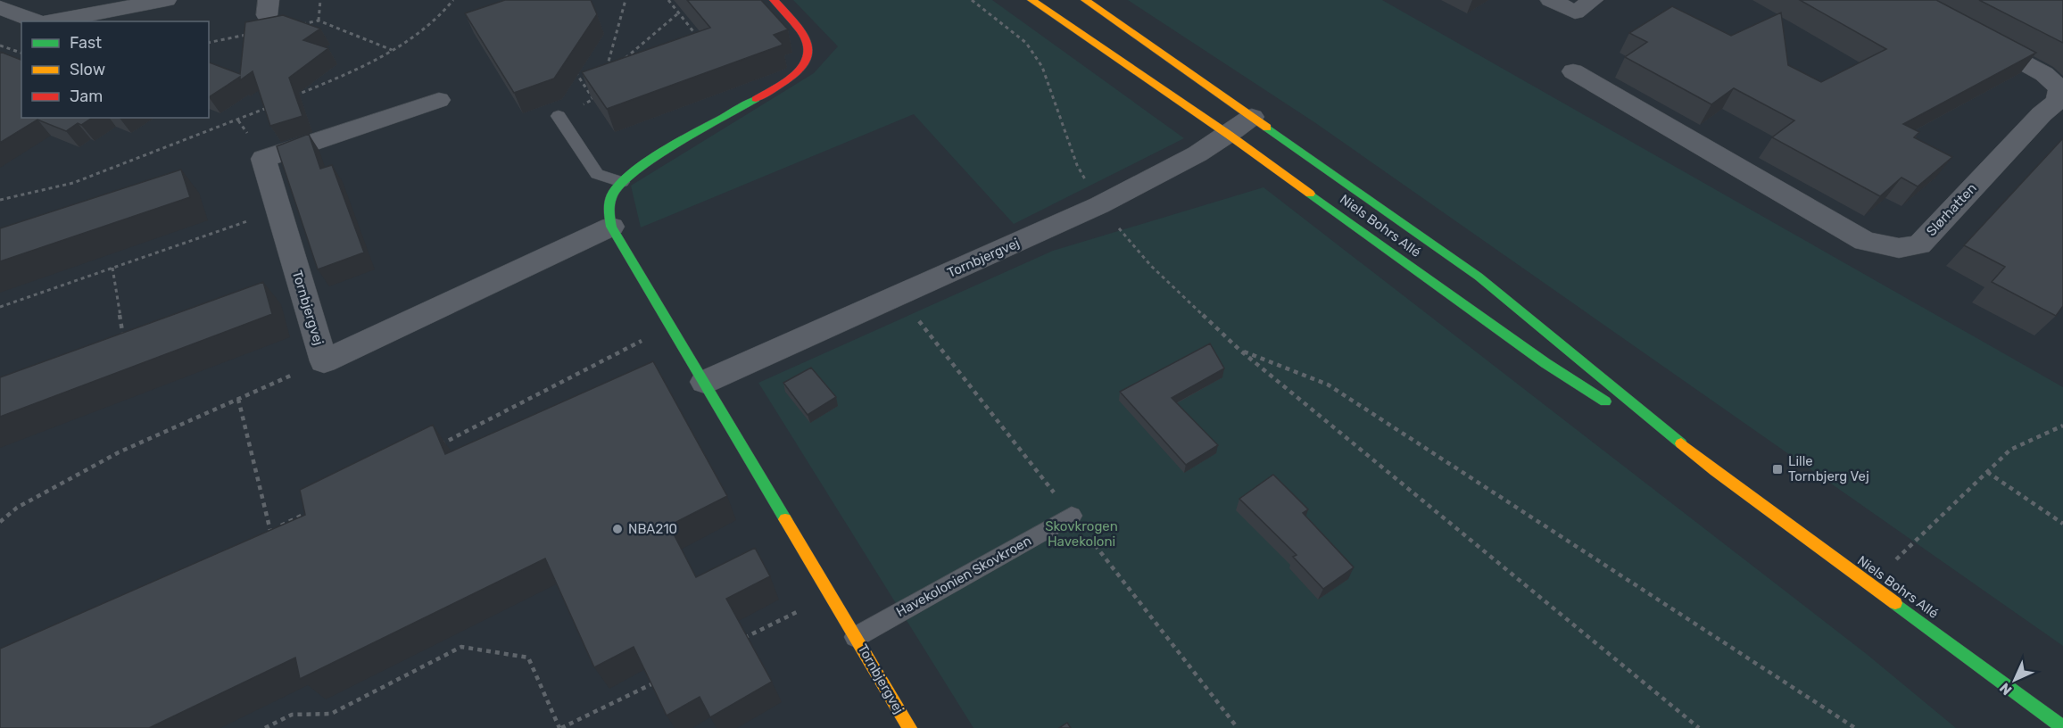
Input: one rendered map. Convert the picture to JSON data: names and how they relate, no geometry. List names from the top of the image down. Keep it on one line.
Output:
{"streets":{"street":["Slørhatten","Niels Bohrs Allé","Tornbjergvej"],"lane":["Havekolonien Skovkroen"]},"crossings":[["Niels Bohrs Allé","Tornbjergvej"],["Tornbjergvej","Havekolonien Skovkroen"]],"parks":["Skovkrogen Havekoloni"],"places":{"transit":["Lille Tornbjerg Vej"],"other":["NBA210"]},"legend":["Fast","Slow","Jam"],"north":"bottom left"}
